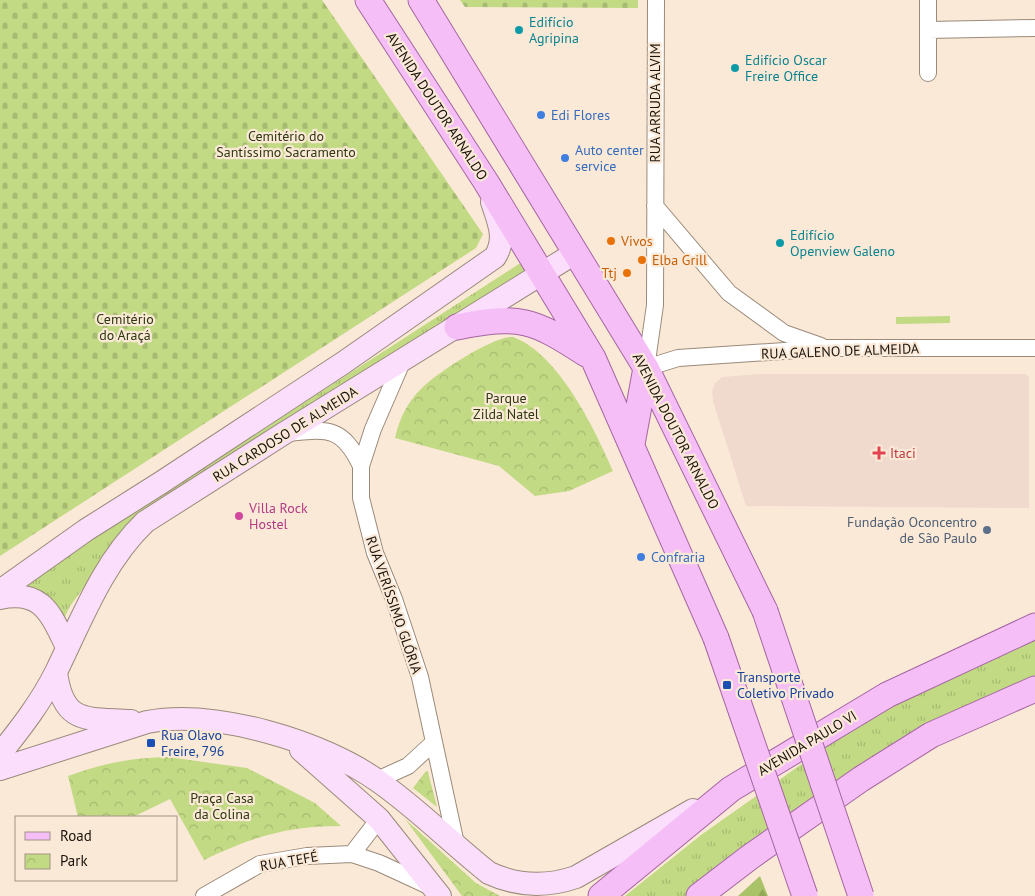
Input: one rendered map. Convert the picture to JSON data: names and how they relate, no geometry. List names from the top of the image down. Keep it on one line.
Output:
{"streets":{"main road":["AVENIDA DOUTOR ARNALDO","RUA CARDOSO DE ALMEIDA","AVENIDA PAULO VI"],"street":["RUA ARRUDA ALVIM","RUA GALENO DE ALMEIDA","RUA VERÍSSIMO GLÓRIA","RUA TEFÉ"]},"crossings":[["RUA ARRUDA ALVIM","AVENIDA DOUTOR ARNALDO"],["RUA ARRUDA ALVIM","RUA GALENO DE ALMEIDA"],["AVENIDA DOUTOR ARNALDO","RUA GALENO DE ALMEIDA"],["AVENIDA DOUTOR ARNALDO","RUA CARDOSO DE ALMEIDA"],["RUA CARDOSO DE ALMEIDA","RUA VERÍSSIMO GLÓRIA"]],"parks":["Cemitério do Santíssimo Sacramento","Cemitério do Araçá","Parque Zilda Natel","Praça Casa da Colina"],"places":{"other":["Edifício Agripina","Edifício Oscar Freire Office","Edi Flores","Auto center service","Vivos","Edifício Openview Galeno","Elba Grill","Ttj","Villa Rock Hostel","Fundação Oconcentro de São Paulo","Confraria"],"health":["Itaci"],"transit":["Transporte Coletivo Privado","Rua Olavo Freire, 796"]},"legend":["Road","Park"]}
